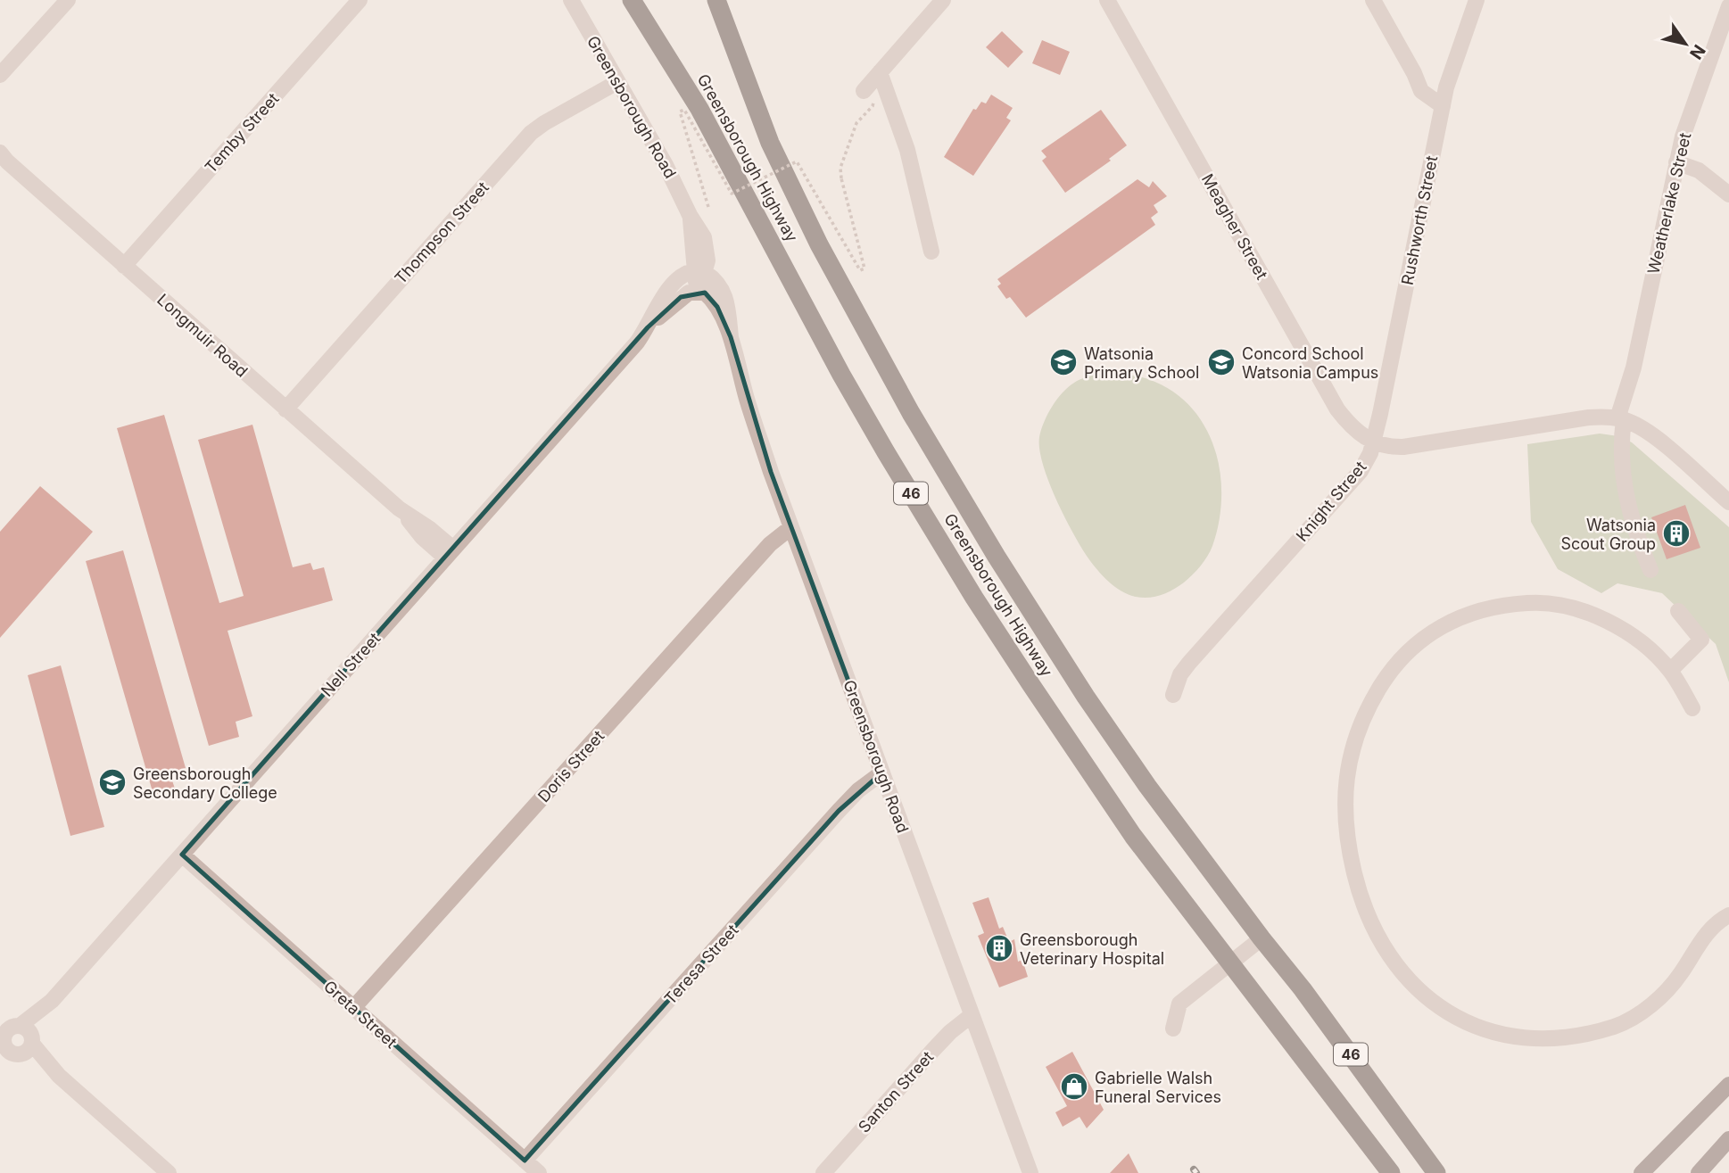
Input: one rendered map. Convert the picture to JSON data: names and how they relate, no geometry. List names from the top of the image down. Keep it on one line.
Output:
{"streets":{"highway":["Greensborough Highway","46"],"street":["Greensborough Road","Temby Street","Weatherlake Street","Rushworth Street","Meagher Street","Thompson Street","Longmuir Road","Knight Street","Nell Street","Doris Street","Teresa Street","Greta Street","Santon Street"]},"crossings":[["Greensborough Road","Thompson Street"],["Greensborough Road","Nell Street"],["Greensborough Road","Doris Street"],["Greensborough Road","Teresa Street"],["Greensborough Road","Santon Street"],["Temby Street","Longmuir Road"],["Weatherlake Street","Knight Street"],["Rushworth Street","Meagher Street"],["Rushworth Street","Knight Street"],["Meagher Street","Knight Street"],["Thompson Street","Longmuir Road"],["Longmuir Road","Nell Street"],["Nell Street","Greta Street"],["Doris Street","Greta Street"],["Teresa Street","Greta Street"]],"places":{"school or university":["Watsonia Primary School","Concord School Watsonia Campus","Greensborough Secondary College"],"building":["Watsonia Scout Group","Greensborough Veterinary Hospital"],"shop":["Gabrielle Walsh Funeral Services"]},"north":"bottom right"}
